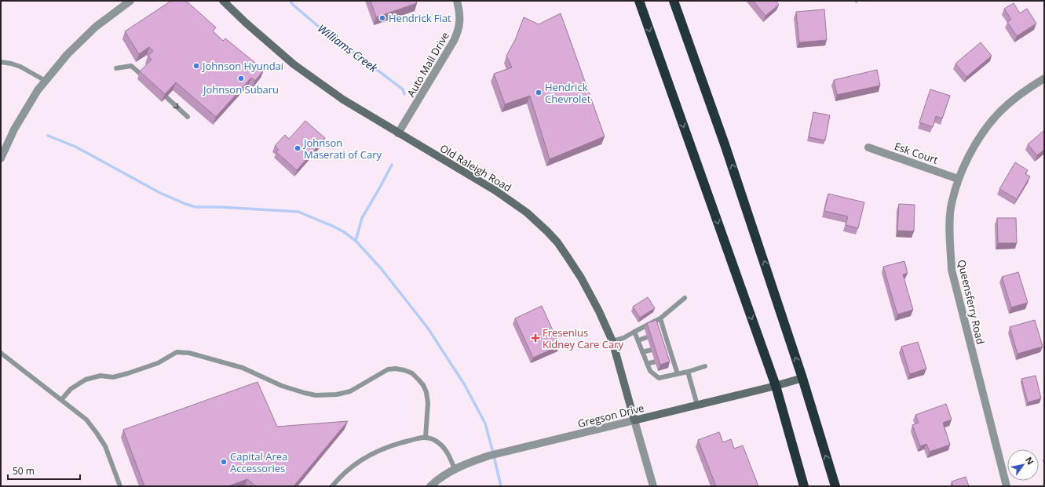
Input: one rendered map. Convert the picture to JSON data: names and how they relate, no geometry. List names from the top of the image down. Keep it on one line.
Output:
{"streets":{"street":["Auto Mall Drive","Esk Court","Old Raleigh Road","Queensferry Road","Gregson Drive"]},"crossings":[["Auto Mall Drive","Old Raleigh Road"],["Esk Court","Queensferry Road"],["Old Raleigh Road","Gregson Drive"]],"water":["Williams Creek"],"places":{"other":["Hendrick Fiat","Johnson Hyundai","Johnson Subaru","Hendrick Chevrolet","Johnson Maserati of Cary","Capital Area Accessories"],"health":["Fresenius Kidney Care Cary"]},"scale_bar":"50 m","north":"top right"}
